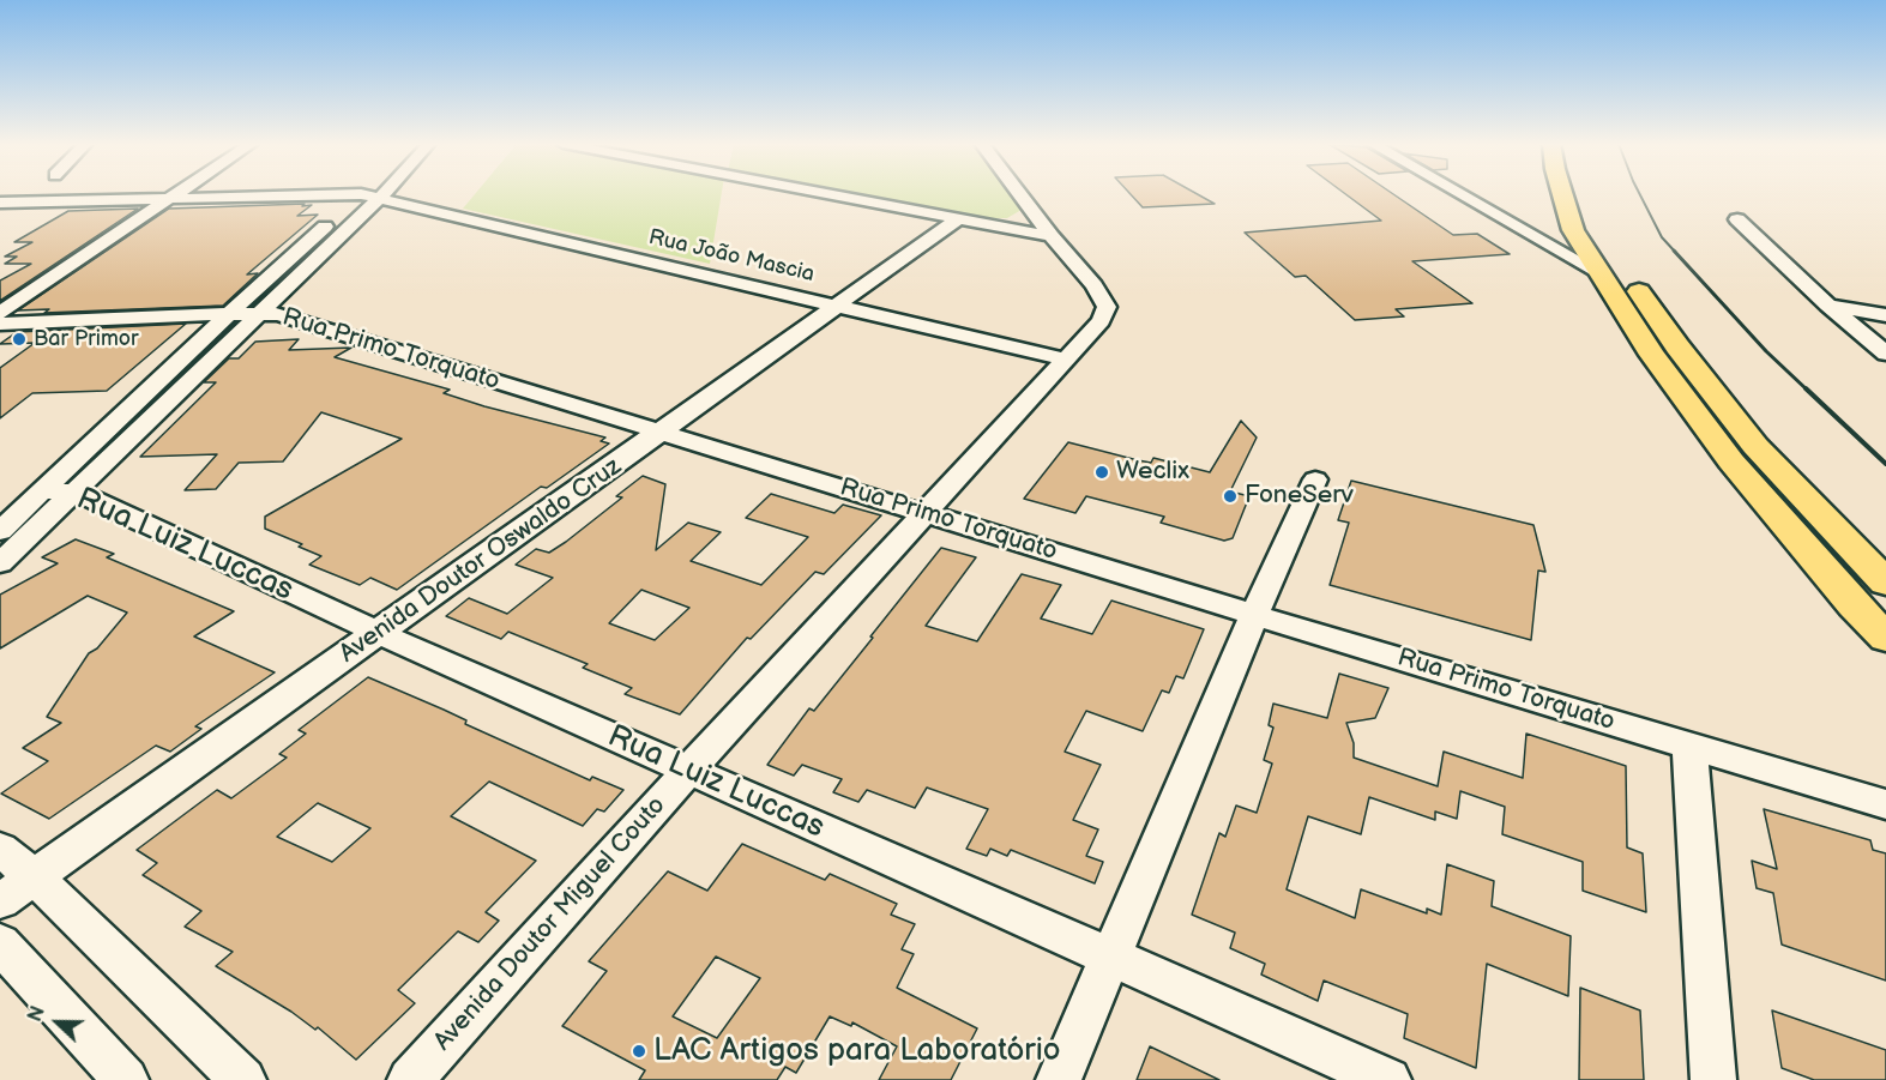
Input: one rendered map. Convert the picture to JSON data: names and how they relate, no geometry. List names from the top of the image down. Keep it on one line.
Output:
{"streets":{"street":["Rua João Mascia","Rua Primo Torquato","Rua Luiz Luccas","Avenida Doutor Oswaldo Cruz","Avenida Doutor Miguel Couto"]},"crossings":[["Rua João Mascia","Avenida Doutor Oswaldo Cruz"],["Rua João Mascia","Avenida Doutor Miguel Couto"],["Rua Primo Torquato","Avenida Doutor Oswaldo Cruz"],["Rua Primo Torquato","Avenida Doutor Miguel Couto"],["Rua Luiz Luccas","Avenida Doutor Oswaldo Cruz"],["Rua Luiz Luccas","Avenida Doutor Miguel Couto"]],"places":["Bar Primor","Weclix","FoneServ","LAC Artigos para Laboratório"],"north":"left"}
